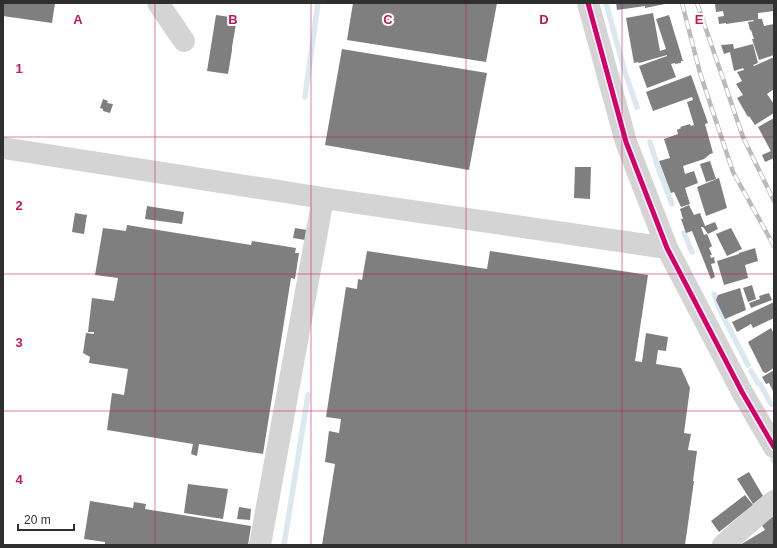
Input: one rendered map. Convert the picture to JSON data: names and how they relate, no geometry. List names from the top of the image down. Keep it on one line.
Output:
{"scale_bar":"20 m","grid":{"columns":["A","B","C","D","E"],"rows":["1","2","3","4"]}}
